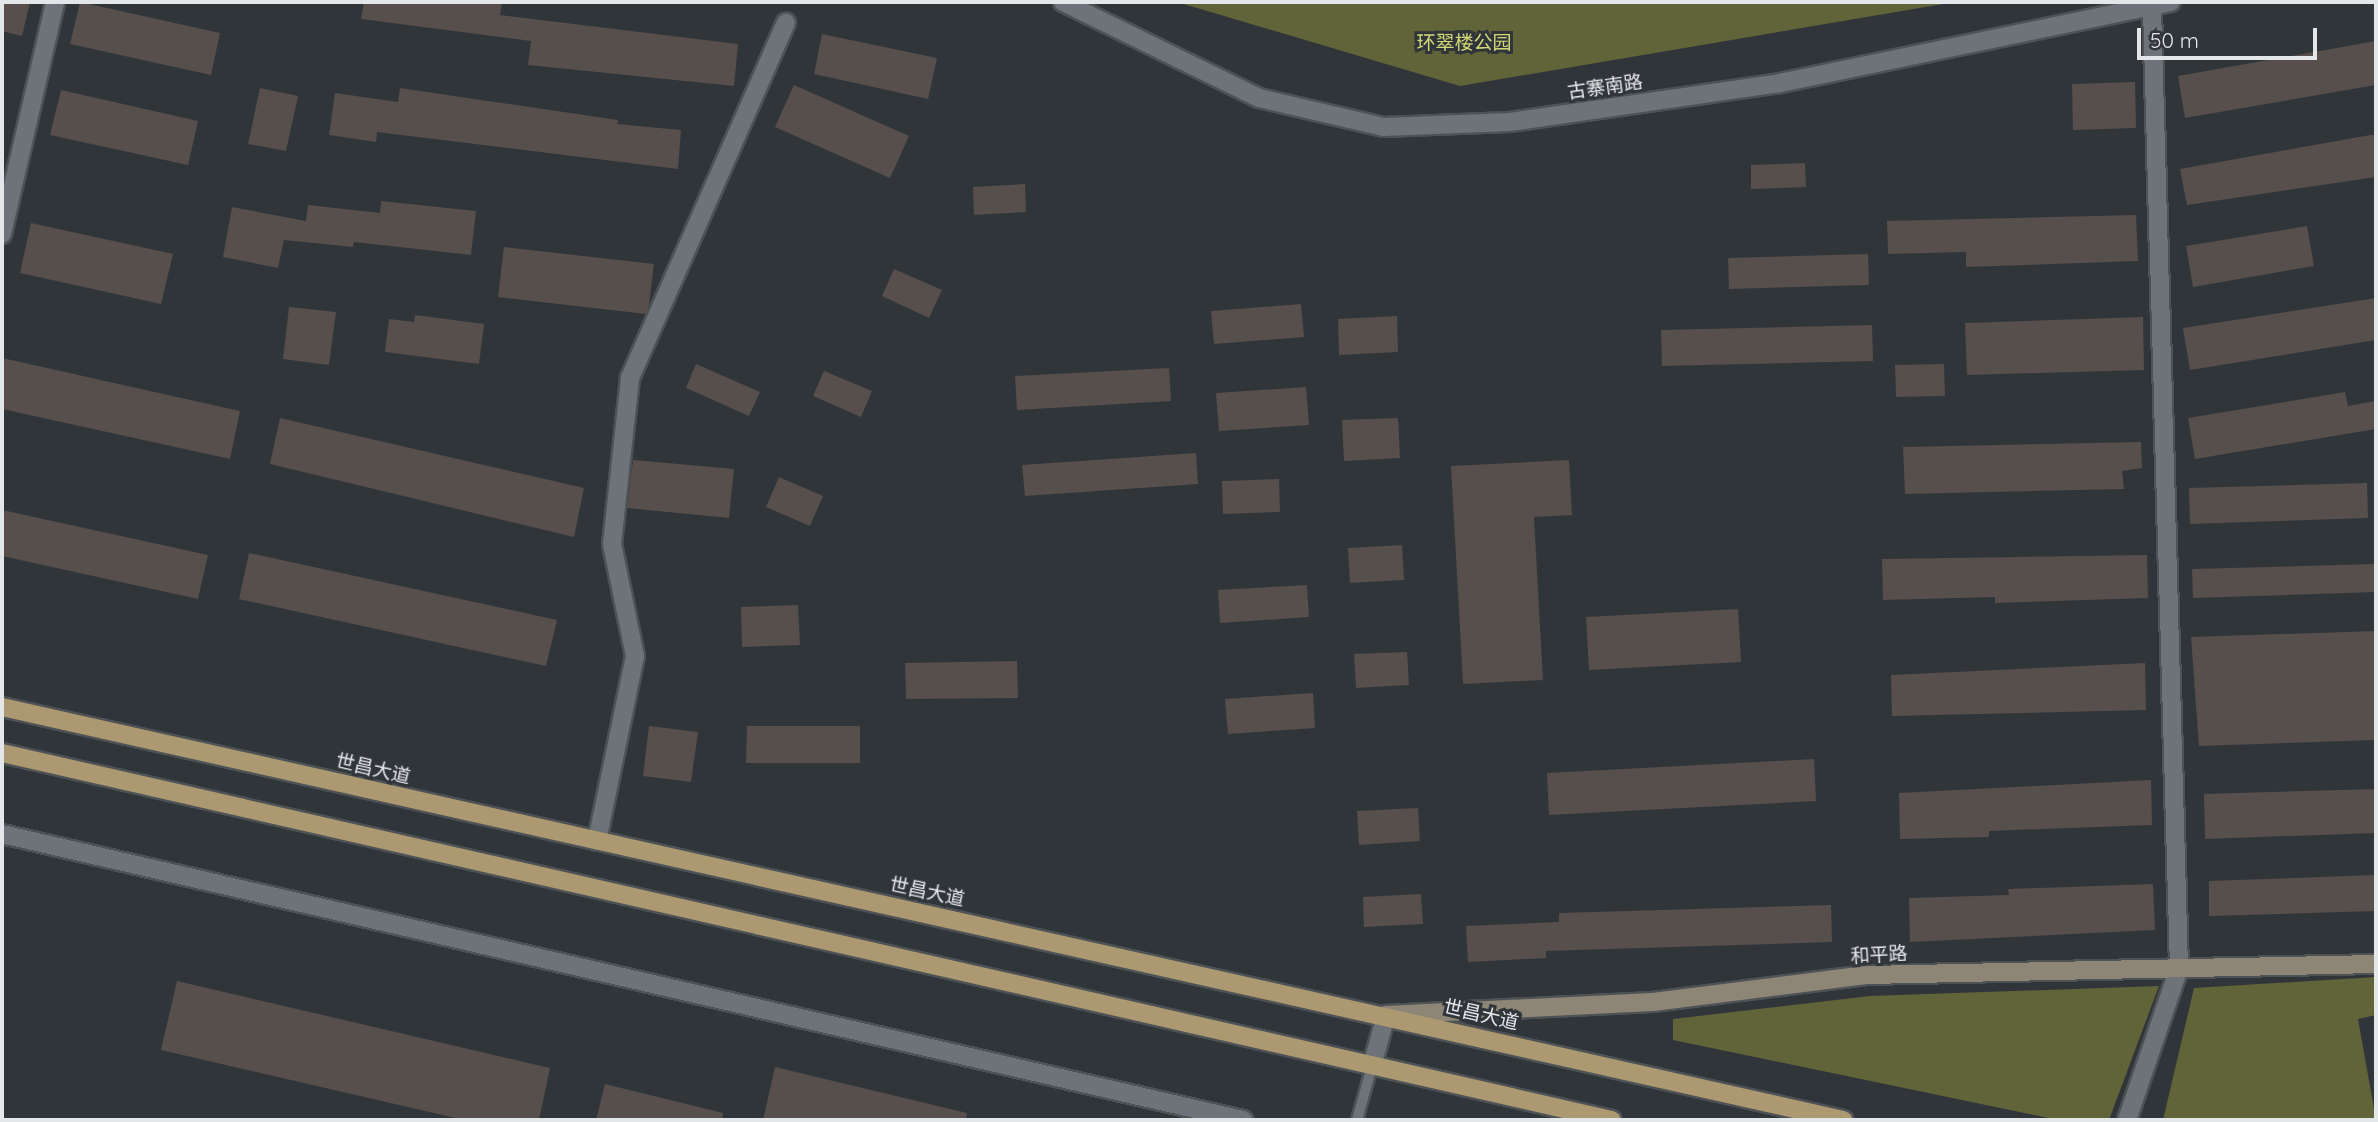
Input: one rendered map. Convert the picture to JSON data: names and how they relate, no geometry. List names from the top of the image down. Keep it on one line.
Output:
{"streets":{"main road":["世昌大道"],"street":["古寨南路","和平路"]},"crossings":[["世昌大道","和平路"]],"parks":["环翠楼公园"],"scale_bar":"50 m"}
